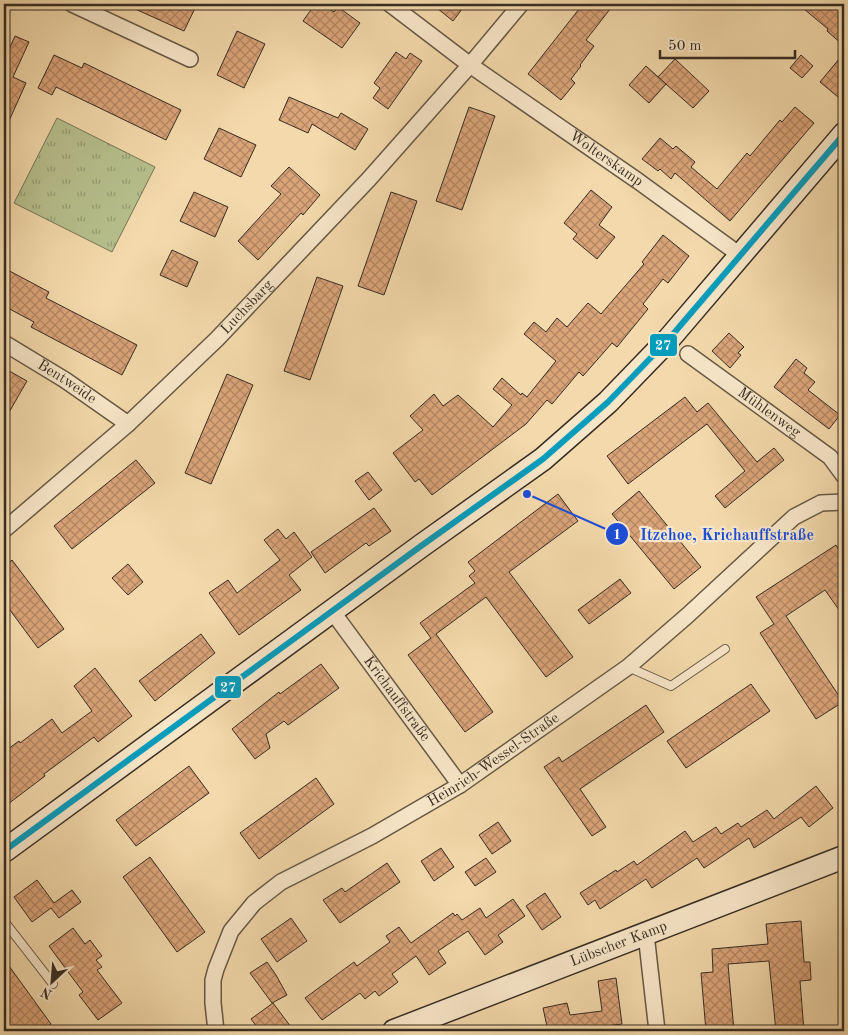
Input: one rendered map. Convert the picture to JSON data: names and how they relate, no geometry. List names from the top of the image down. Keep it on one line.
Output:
{"streets":{"main road":["Lübscher Kamp"],"street":["Wolterskamp","Luchsbarg","Bentweide","Mühlenweg","Krichauffstraße","Heinrich-Wessel-Straße"]},"crossings":[["Wolterskamp","Luchsbarg"],["Luchsbarg","Bentweide"],["Krichauffstraße","Heinrich-Wessel-Straße"]],"places":["Itzehoe, Krichauffstraße"],"lines":["transit line 27"],"scale_bar":"50 m","north":"bottom left"}
